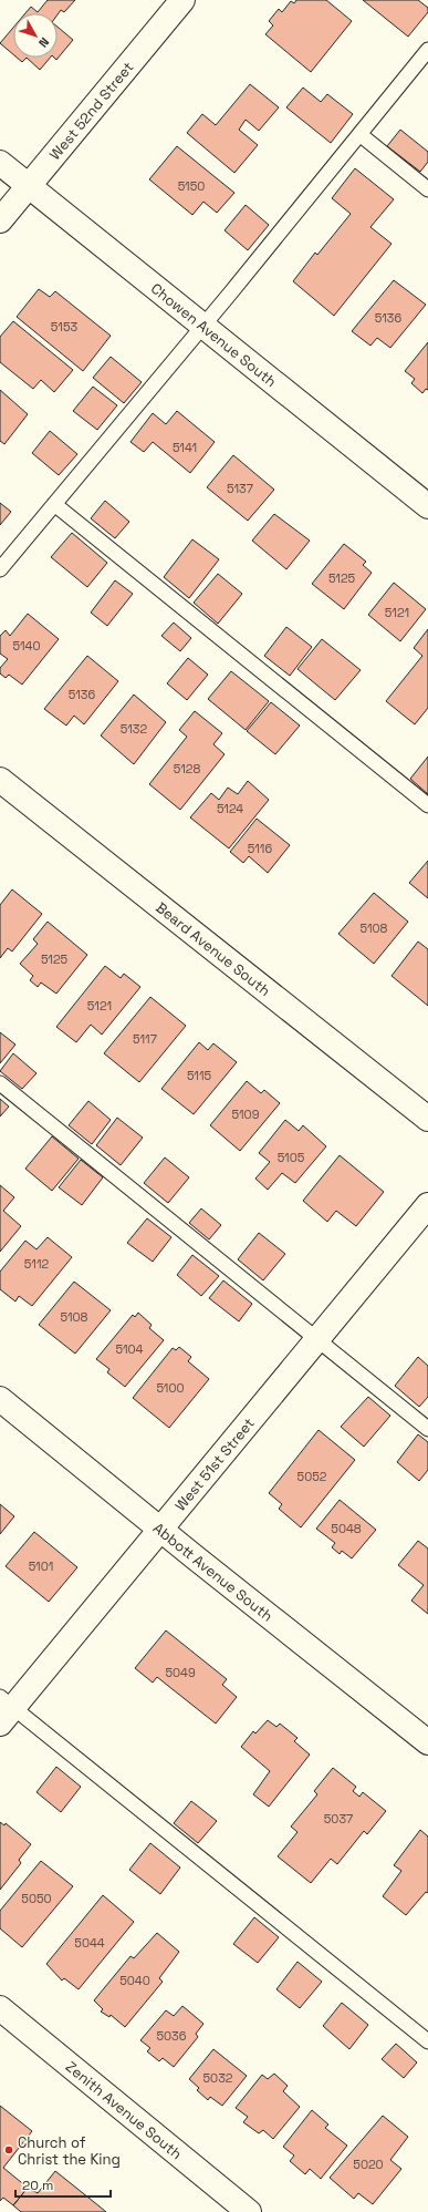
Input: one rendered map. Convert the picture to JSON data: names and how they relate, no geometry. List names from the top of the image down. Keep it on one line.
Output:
{"streets":{"street":["West 52nd Street","Chowen Avenue South","Beard Avenue South","West 51st Street","Abbott Avenue South","Zenith Avenue South"]},"crossings":[["West 52nd Street","Chowen Avenue South"],["West 51st Street","Abbott Avenue South"]],"places":["Church of Christ the King"],"house_numbers":["5150","5136","5153","5141","5137","5125","5121","5140","5136","5132","5128","5124","5116","5108","5125","5121","5117","5115","5109","5105","5112","5108","5104","5100","5052","5048","5101","5049","5037","5050","5044","5040","5036","5032","5020"],"scale_bar":"20 m","north":"bottom right"}
